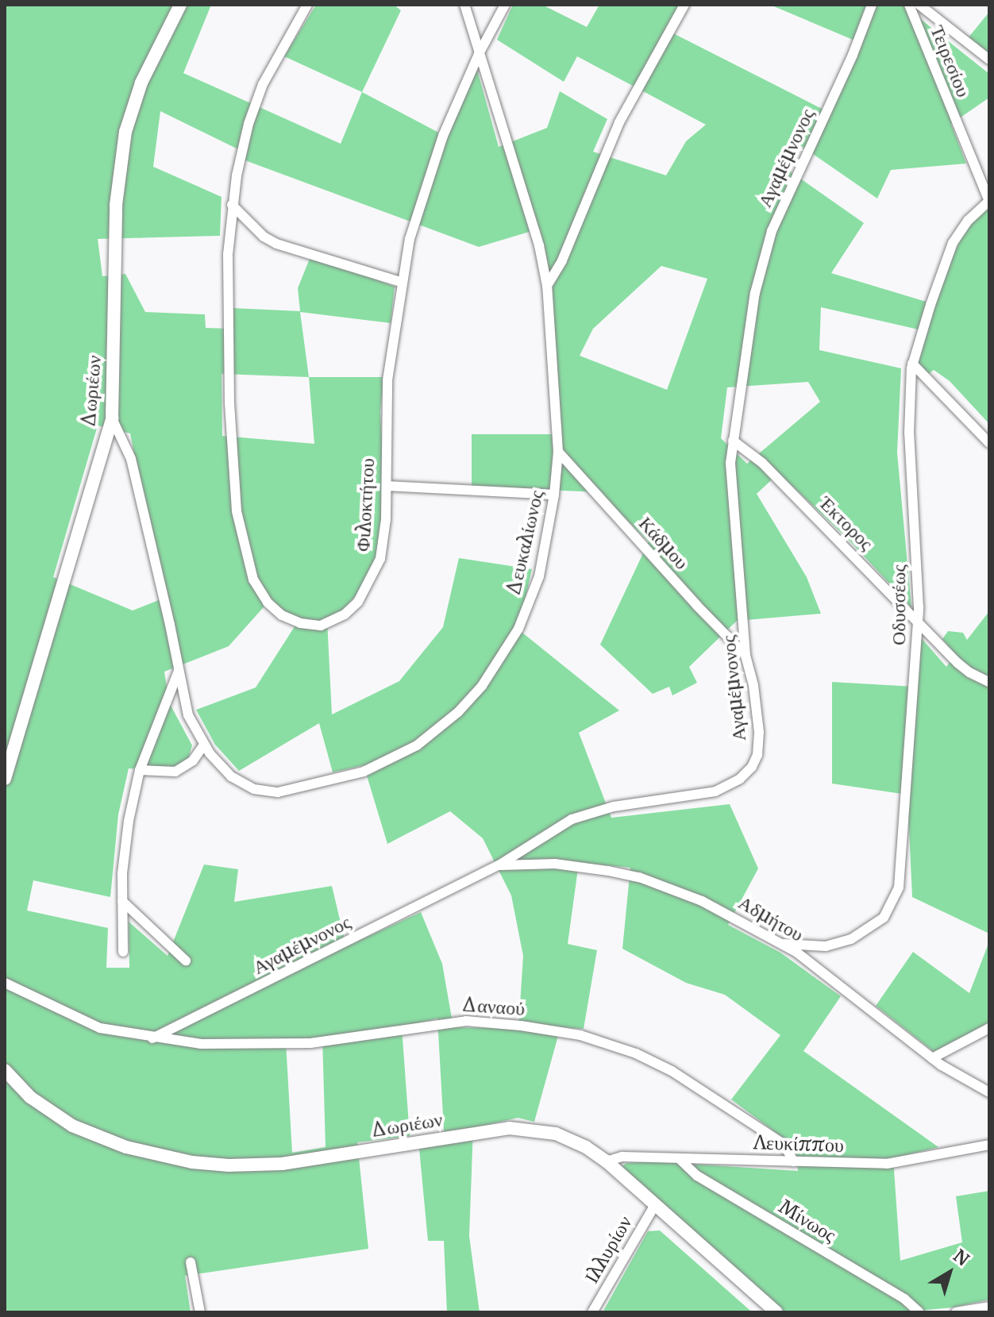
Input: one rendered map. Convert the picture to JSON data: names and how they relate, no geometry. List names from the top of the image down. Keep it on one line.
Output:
{"streets":{"street":["Τειρεσίου","Αγαμέμνονος","Δωριέων","Φιλοκτήτου","Έκτορος","Δευκαλίωνος","Κάδμου","Οδυσσέως","Αδμήτου","Δαναού","Λευκίππου","Μίνωος","Ιλλυρίων"]},"crossings":[["Τειρεσίου","Οδυσσέως"],["Αγαμέμνονος","Έκτορος"],["Αγαμέμνονος","Κάδμου"],["Αγαμέμνονος","Αδμήτου"],["Αγαμέμνονος","Δαναού"],["Δωριέων","Δευκαλίωνος"],["Δωριέων","Λευκίππου"],["Δωριέων","Ιλλυρίων"],["Φιλοκτήτου","Δευκαλίωνος"],["Έκτορος","Οδυσσέως"],["Δευκαλίωνος","Κάδμου"],["Οδυσσέως","Αδμήτου"],["Δαναού","Λευκίππου"],["Λευκίππου","Μίνωος"]],"north":"top right"}
